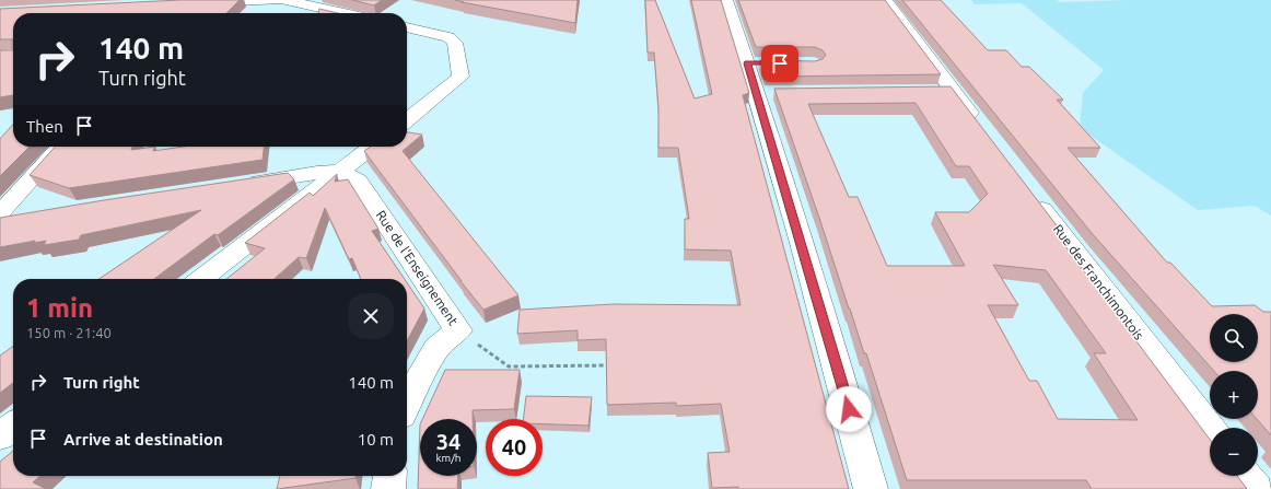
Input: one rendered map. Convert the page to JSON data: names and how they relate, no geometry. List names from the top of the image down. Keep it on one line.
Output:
{"streets":{"street":["Rue de l'Enseignement","Rue des Franchimontois"]},"page":{"turn":["140 m","Turn right"],"then":"Then","heading":["1 min","150 m · 21:40"],"map_buttons":["+","−"],"list":[{"name":"Turn right","value":"140 m"},{"name":"Arrive at destination","value":"10 m"}],"speed":"34 km/h","limit":"40"}}
